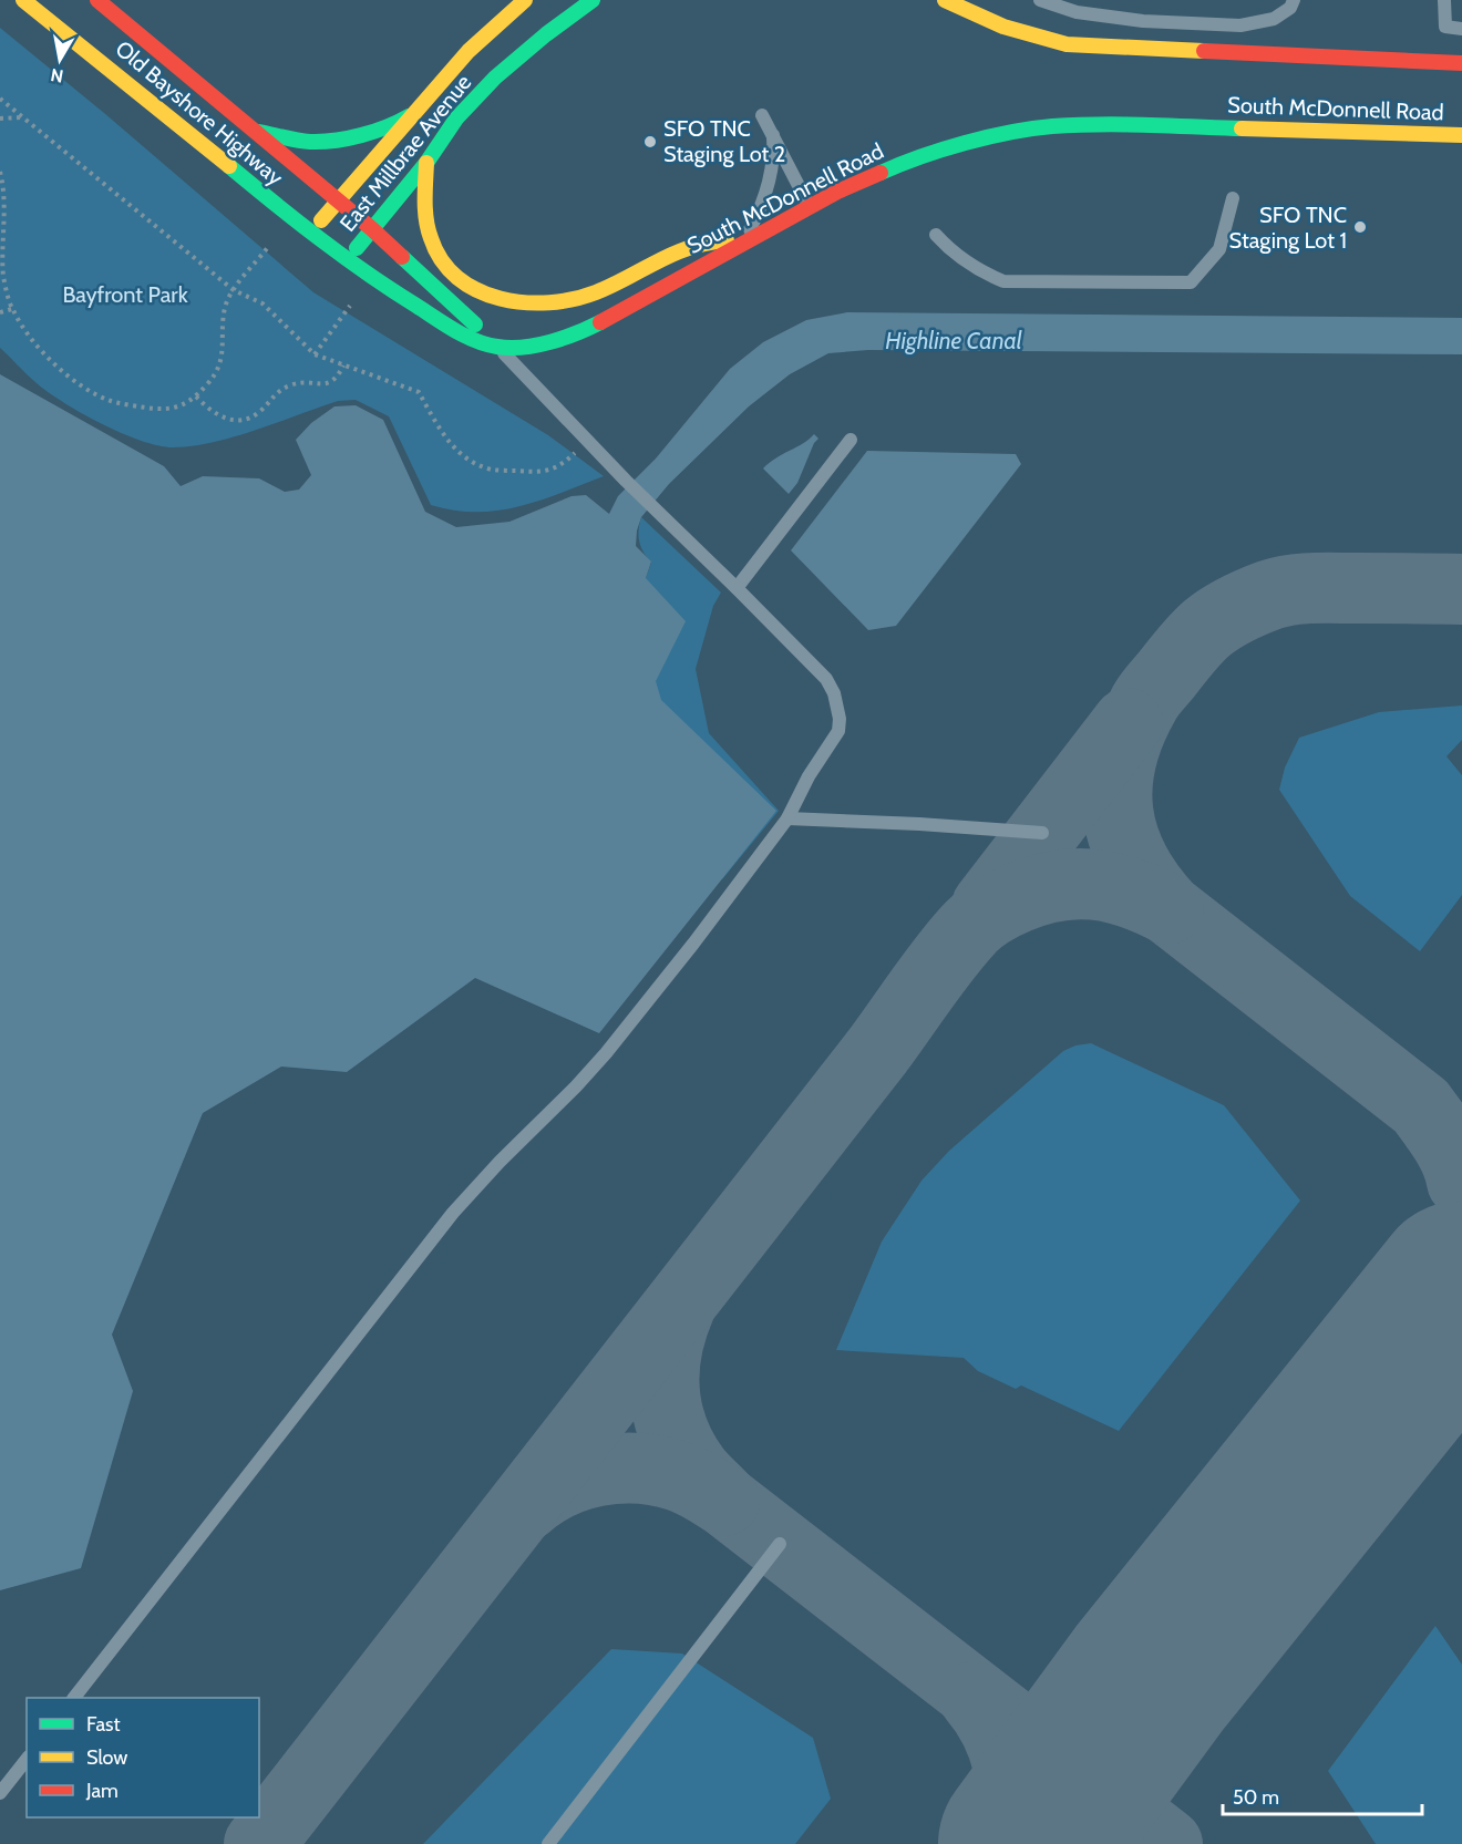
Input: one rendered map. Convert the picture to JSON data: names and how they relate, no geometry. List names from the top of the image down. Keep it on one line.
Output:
{"streets":{"main road":["South McDonnell Road","Old Bayshore Highway","East Millbrae Avenue"]},"crossings":[["South McDonnell Road","Old Bayshore Highway"],["South McDonnell Road","East Millbrae Avenue"],["Old Bayshore Highway","East Millbrae Avenue"]],"water":["Highline Canal"],"parks":["Bayfront Park"],"places":["SFO TNC Staging Lot 2","SFO TNC Staging Lot 1"],"legend":["Fast","Slow","Jam"],"scale_bar":"50 m","north":"bottom"}
